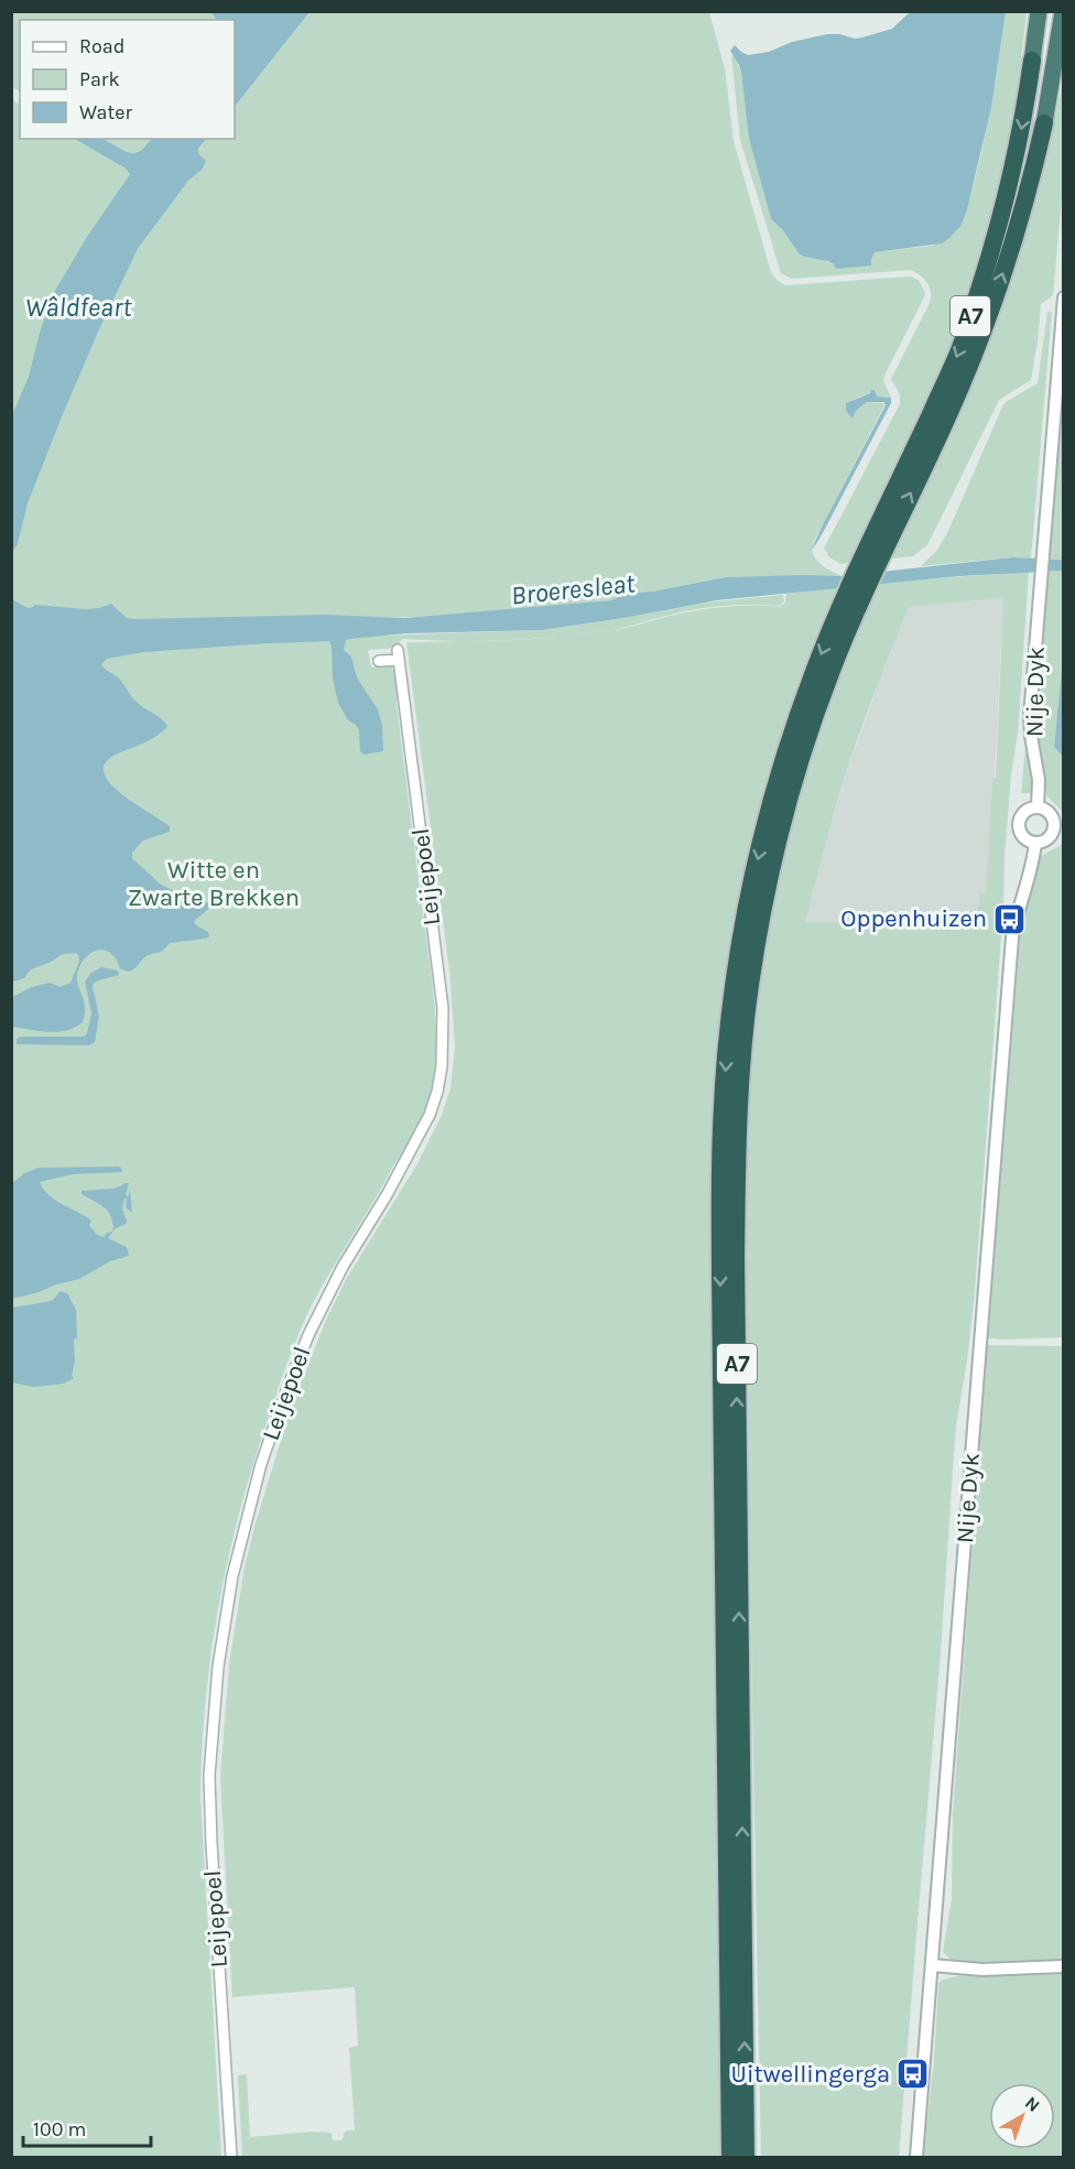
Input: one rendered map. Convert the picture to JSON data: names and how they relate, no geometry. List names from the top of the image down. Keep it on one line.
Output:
{"streets":{"highway":["A7"],"street":["Nije Dyk","Leijepoel"]},"water":["Wâldfeart","Broeresleat"],"parks":["Witte en Zwarte Brekken"],"places":{"bus stop":["Oppenhuizen","Uitwellingerga"]},"legend":["Road","Park","Water"],"scale_bar":"100 m","north":"top right"}
